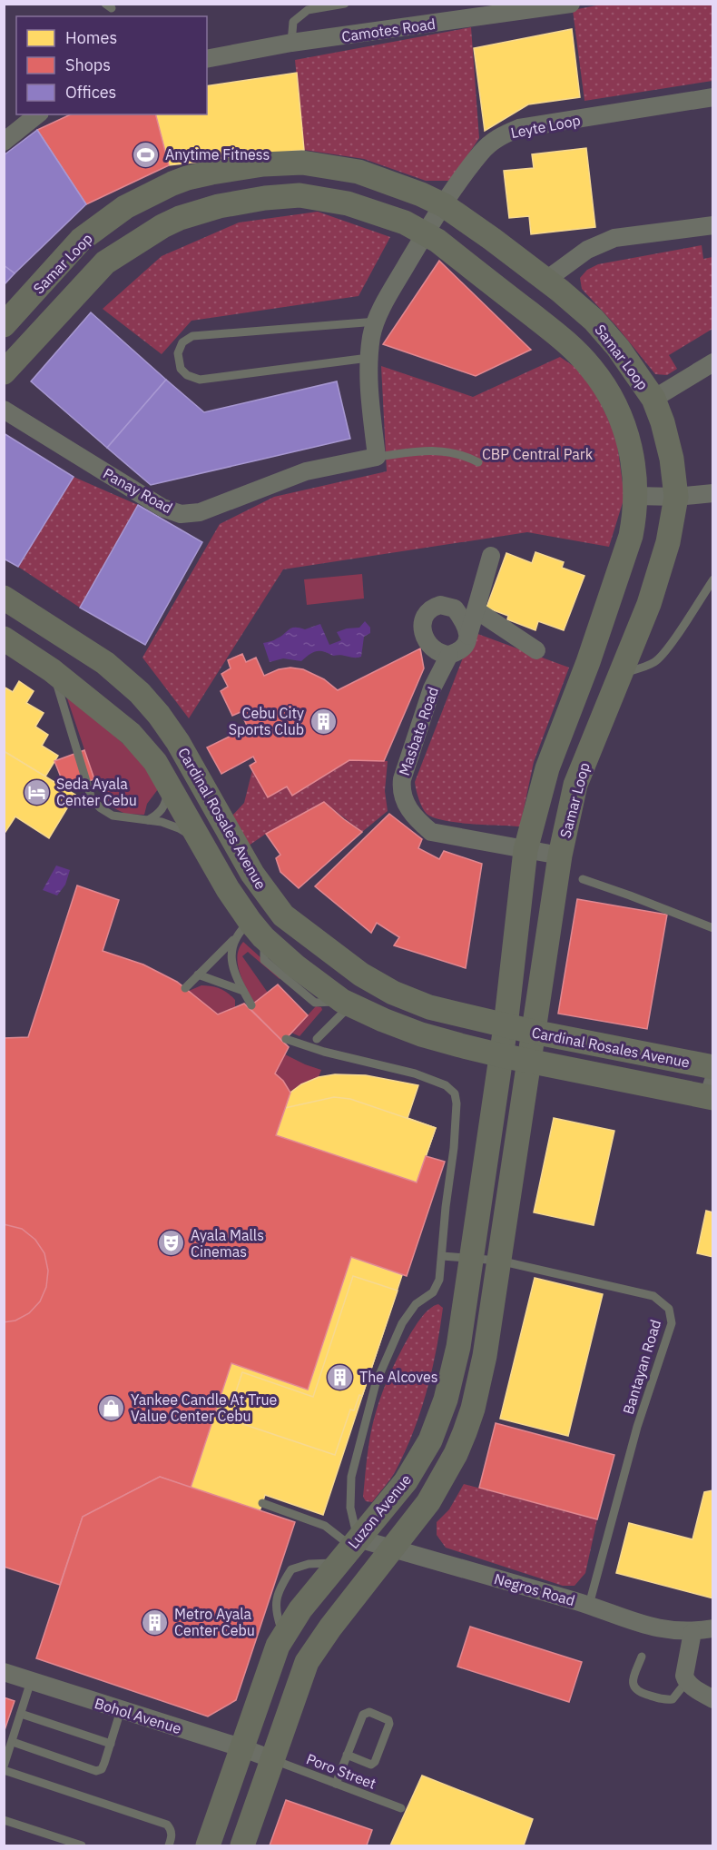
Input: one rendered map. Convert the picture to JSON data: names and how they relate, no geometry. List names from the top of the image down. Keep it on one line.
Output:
{"streets":{"street":["Camotes Road","Leyte Loop","Samar Loop","Panay Road","Masbate Road","Cardinal Rosales Avenue","Luzon Avenue","Negros Road","Bohol Avenue"],"lane":["Bantayan Road","Poro Street"]},"crossings":[["Leyte Loop","Samar Loop"],["Samar Loop","Masbate Road"],["Samar Loop","Cardinal Rosales Avenue"],["Samar Loop","Luzon Avenue"],["Cardinal Rosales Avenue","Luzon Avenue"],["Bantayan Road","Luzon Avenue"],["Bantayan Road","Negros Road"],["Luzon Avenue","Negros Road"],["Luzon Avenue","Bohol Avenue"],["Luzon Avenue","Poro Street"],["Bohol Avenue","Poro Street"]],"parks":["CBP Central Park"],"places":{"sports":["Anytime Fitness"],"building":["Cebu City Sports Club","The Alcoves","Metro Ayala Center Cebu"],"hotel":["Seda Ayala Center Cebu"],"theatre":["Ayala Malls Cinemas"],"shop":["Yankee Candle At True Value Center Cebu"]},"legend":["Homes","Shops","Offices"]}
